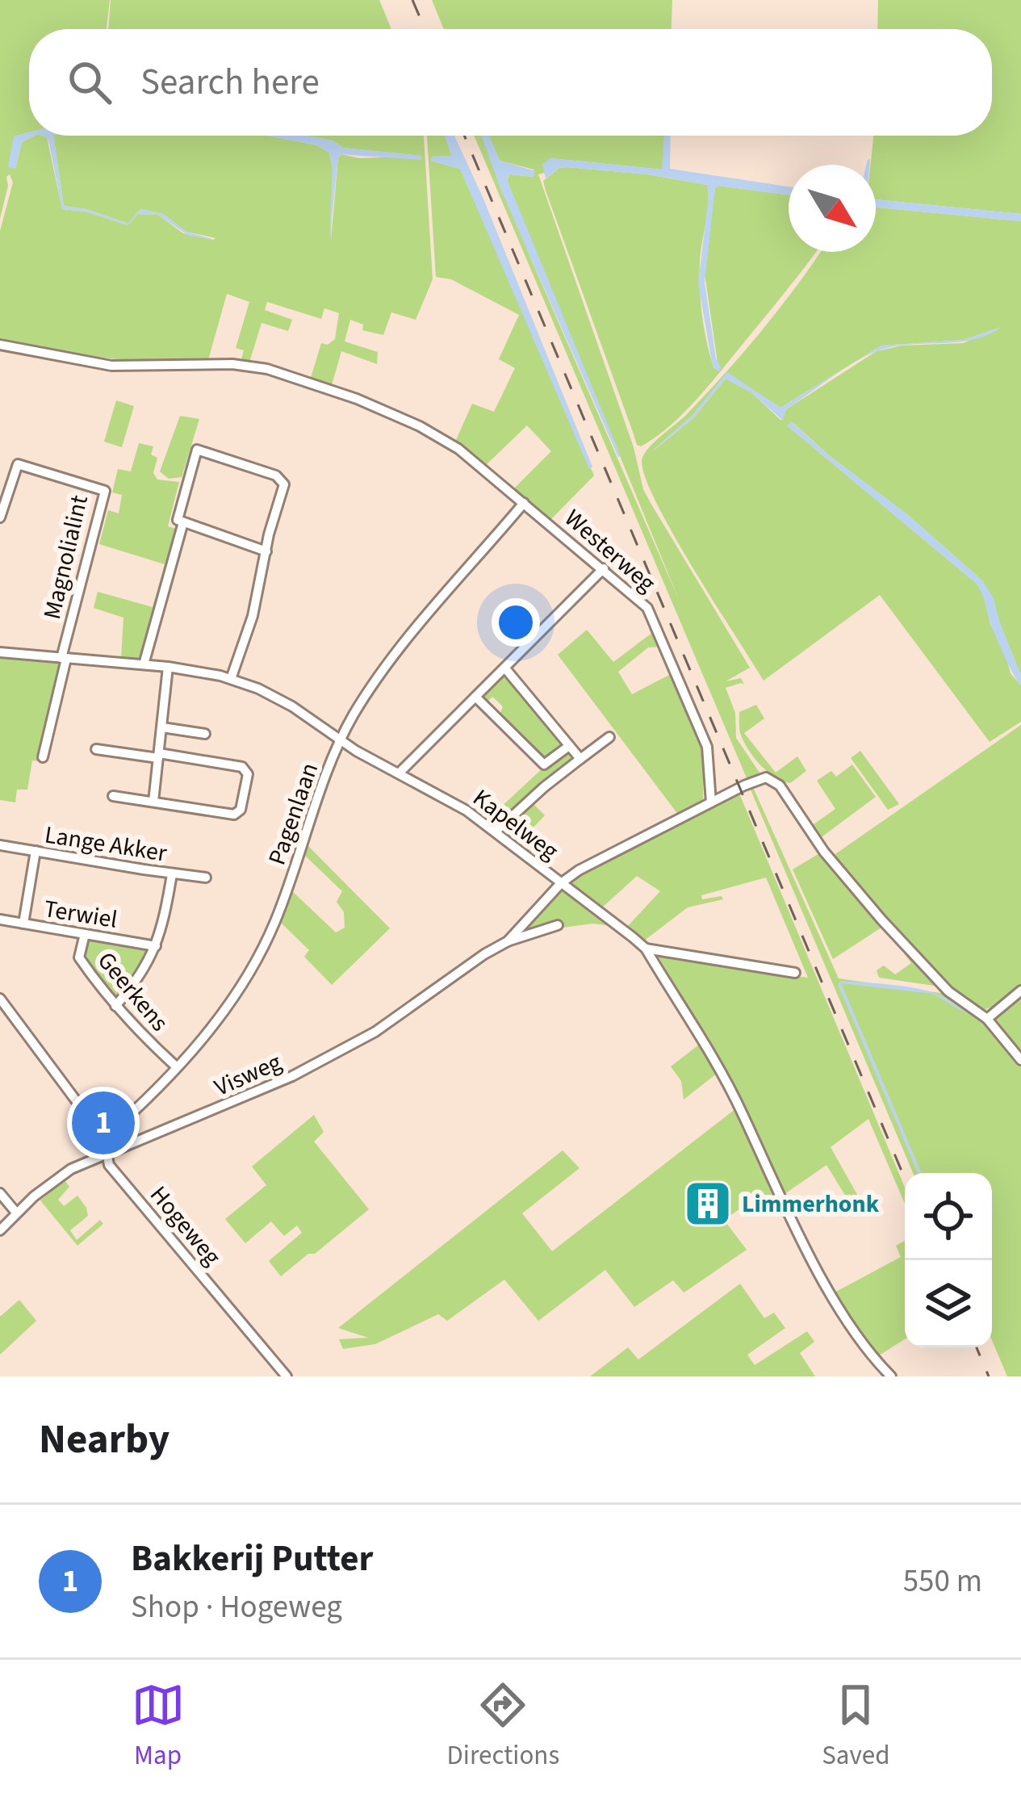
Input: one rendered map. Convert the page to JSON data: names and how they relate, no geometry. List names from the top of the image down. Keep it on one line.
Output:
{"streets":{"street":["Westerweg","Magnolialint","Pagenlaan","Kapelweg","Lange Akker","Terwiel","Geerkens","Visweg","Hogeweg"]},"crossings":[["Westerweg","Pagenlaan"],["Westerweg","Visweg"],["Magnolialint","Kapelweg"],["Pagenlaan","Kapelweg"],["Pagenlaan","Geerkens"],["Pagenlaan","Hogeweg"],["Kapelweg","Visweg"],["Terwiel","Geerkens"],["Visweg","Hogeweg"]],"places":{"building":["Limmerhonk"]},"north":"bottom right","page":{"search":"Search here","pins":"1","heading":"Nearby","list":[{"mark":"1","name":"Bakkerij Putter","note":"Shop · Hogeweg","value":"550 m"}],"nav":["Map","Directions","Saved"]}}
